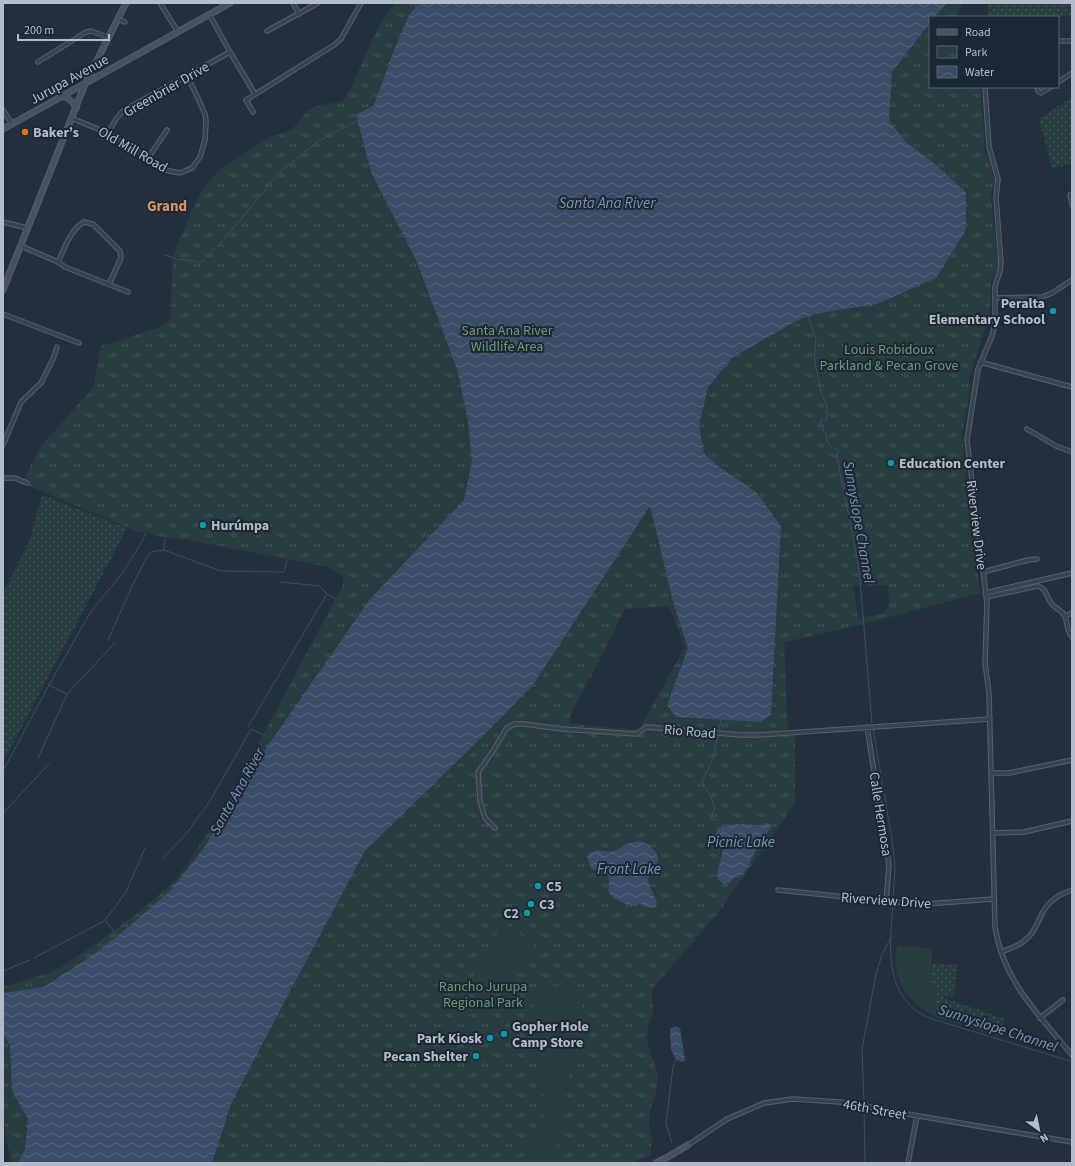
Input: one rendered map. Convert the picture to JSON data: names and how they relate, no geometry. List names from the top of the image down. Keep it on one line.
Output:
{"streets":{"main road":["Jurupa Avenue"],"street":["Greenbrier Drive","Old Mill Road","Riverview Drive","Rio Road","Calle Hermosa","46th Street"]},"crossings":[["Greenbrier Drive","Old Mill Road"],["Riverview Drive","Rio Road"],["Riverview Drive","Calle Hermosa"],["Rio Road","Calle Hermosa"]],"districts":["Grand"],"water":["Santa Ana River","Sunnyslope Channel","Picnic Lake","Front Lake"],"parks":["Santa Ana River Wildlife Area","Louis Robidoux Parkland & Pecan Grove","Rancho Jurupa Regional Park"],"places":["Baker’s","Peralta Elementary School","Education Center","Hurúmpa","C5","C3","C2","Gopher Hole Camp Store","Park Kiosk","Pecan Shelter"],"legend":["Road","Park","Water"],"scale_bar":"200 m","north":"bottom right"}
